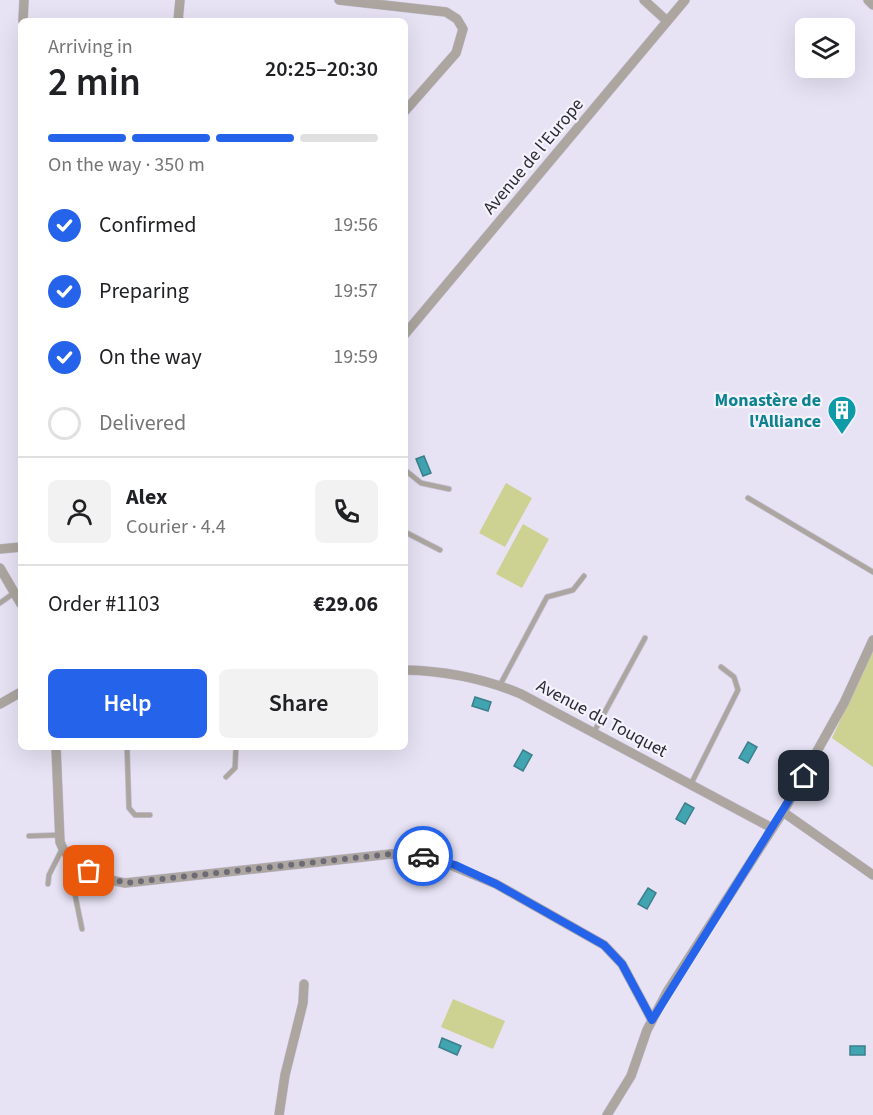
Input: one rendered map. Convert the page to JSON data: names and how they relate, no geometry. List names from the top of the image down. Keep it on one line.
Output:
{"streets":{"street":["Avenue de l'Europe","Avenue du Touquet"]},"places":{"building":["Monastère de l'Alliance"]},"page":{"heading":["2 min","Arriving in","20:25–20:30"],"panel":["Alex","Courier · 4.4","Order #1103","€29.06"],"bar":"On the way · 350 m","list":[["Confirmed","19:56"],["Preparing","19:57"],["On the way","19:59"],"Delivered"],"buttons":["Help","Share"]}}
